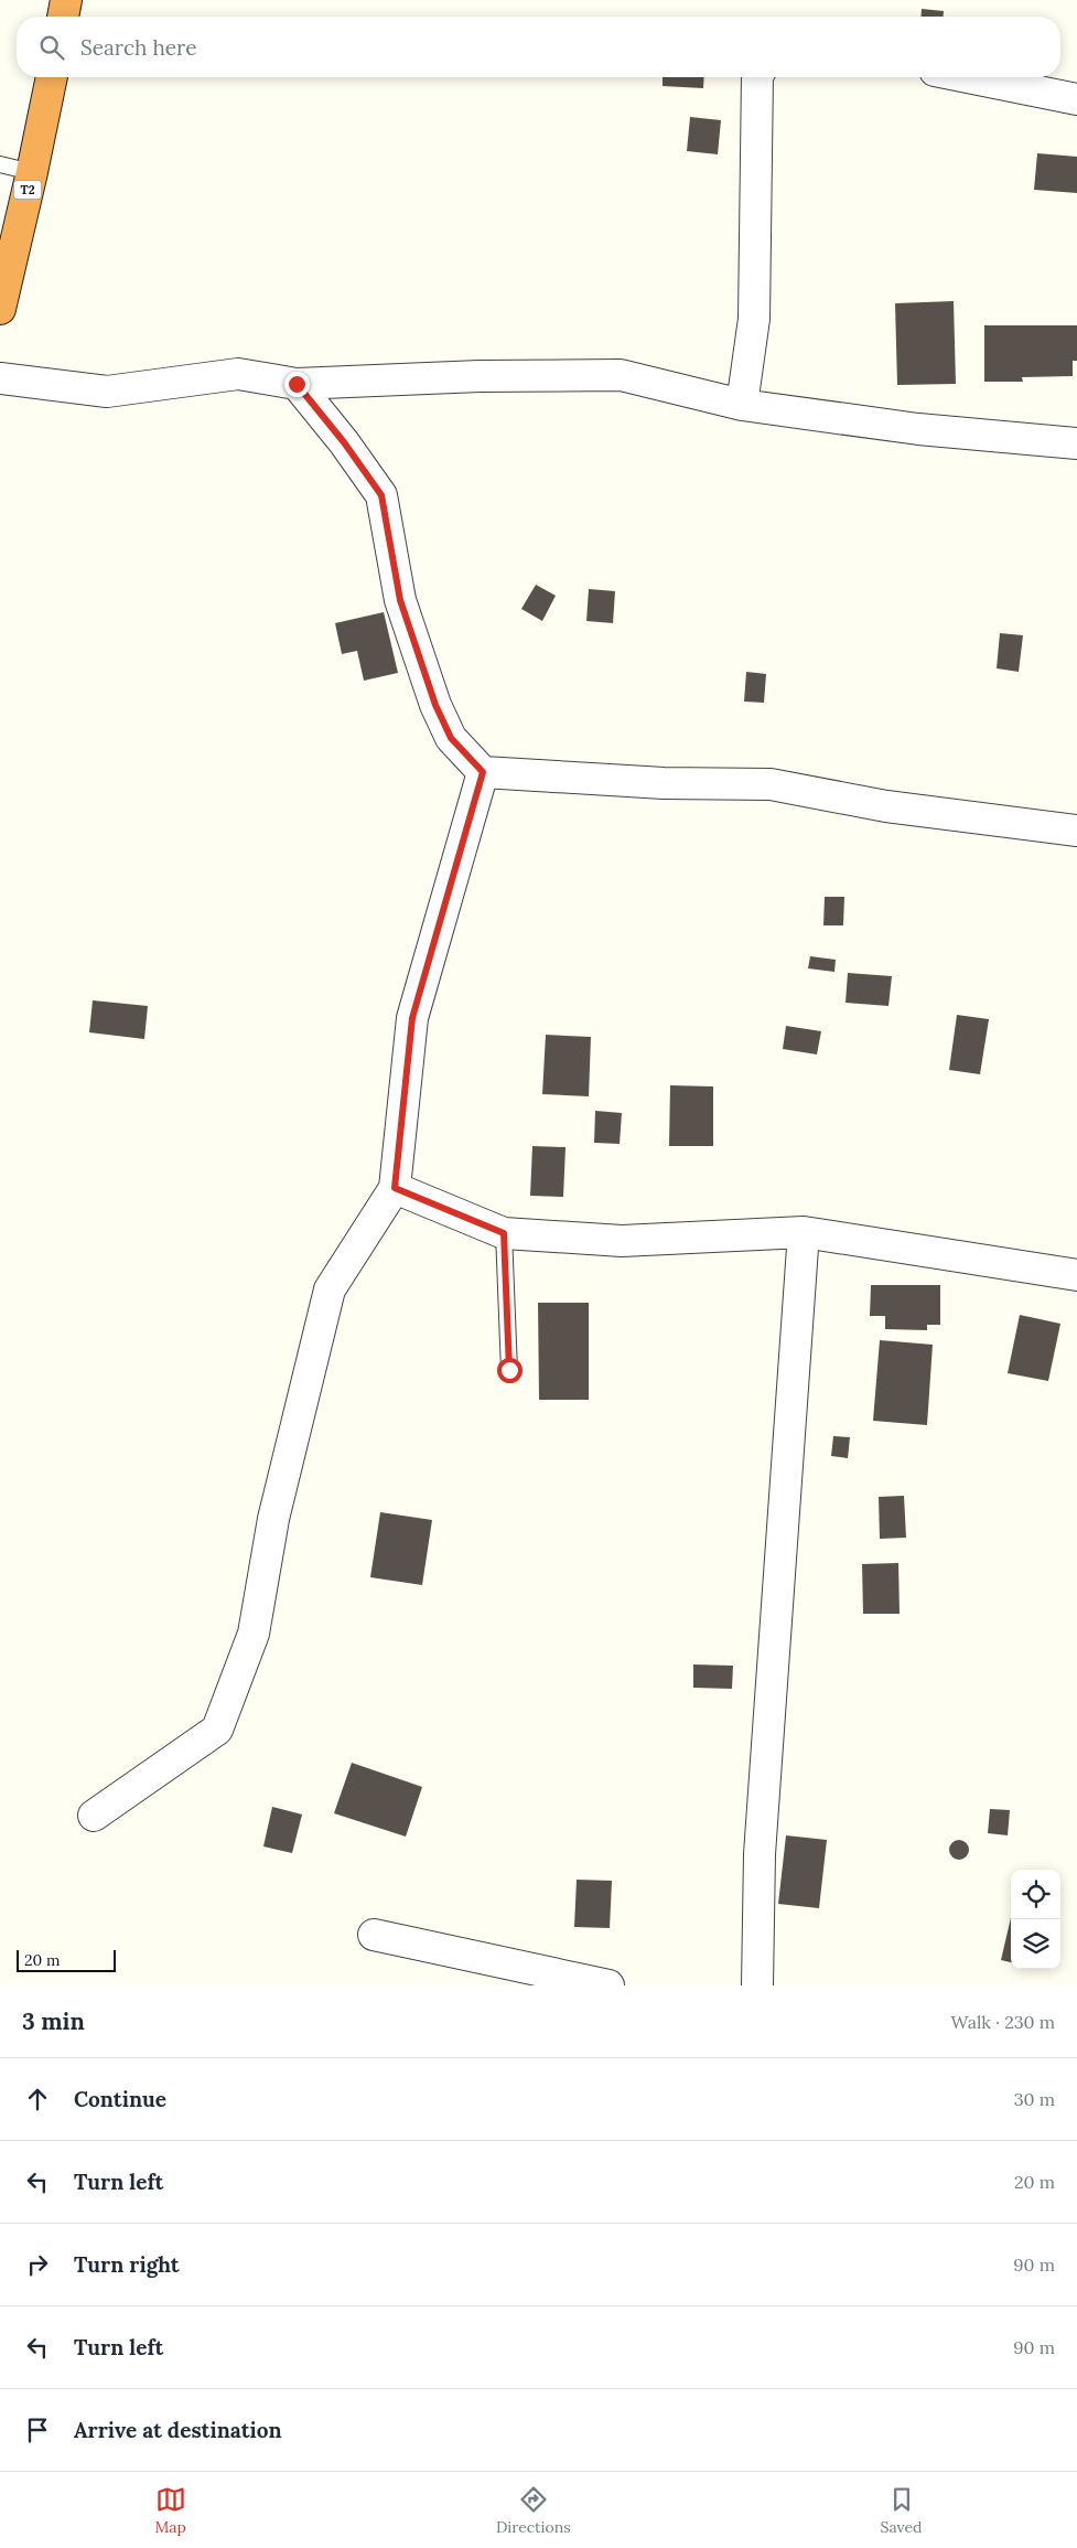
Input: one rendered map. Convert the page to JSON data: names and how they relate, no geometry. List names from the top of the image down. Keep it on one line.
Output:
{"streets":{"highway":["T2"]},"scale_bar":"20 m","page":{"search":"Search here","scale":"20 m","heading":["3 min","Walk · 230 m"],"list":[["Continue","30 m"],["Turn left","20 m"],["Turn right","90 m"],["Turn left","90 m"],"Arrive at destination"],"nav":["Map","Directions","Saved"]}}
